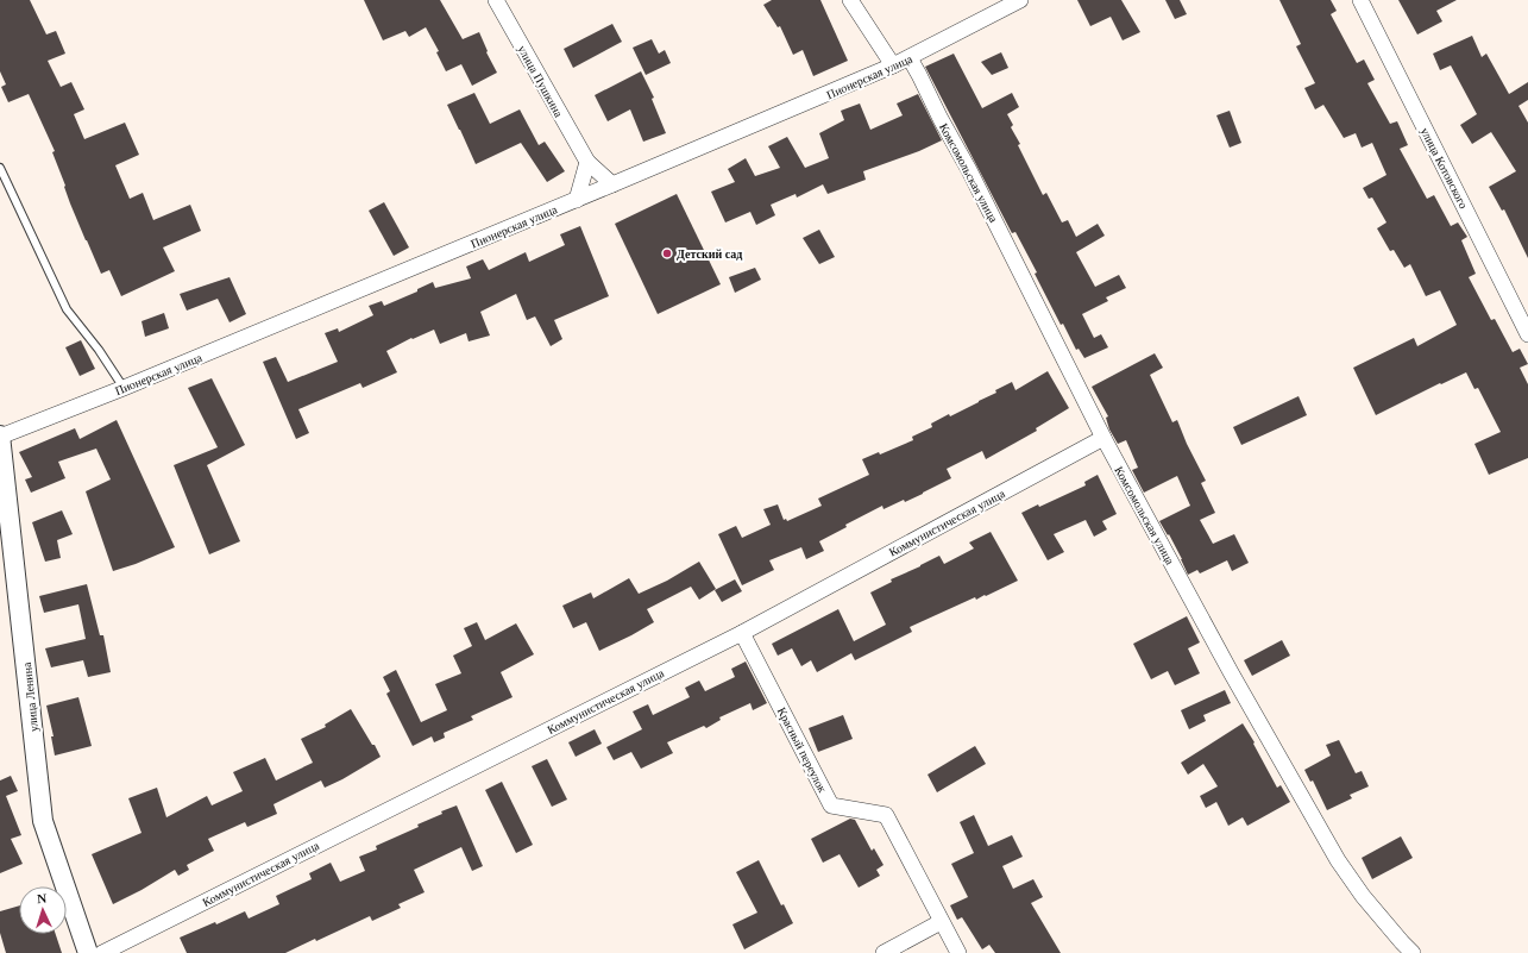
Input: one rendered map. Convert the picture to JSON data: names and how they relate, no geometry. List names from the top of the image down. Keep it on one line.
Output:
{"streets":{"street":["Пионерская улица","улица Пушкина","улица Котовского","Комсомольская улица","Коммунистическая улица","улица Ленина","Красный переулок"]},"crossings":[["Пионерская улица","улица Пушкина"],["Пионерская улица","Комсомольская улица"],["Пионерская улица","улица Ленина"],["Комсомольская улица","Коммунистическая улица"],["Коммунистическая улица","Красный переулок"]],"places":["Детский сад"],"north":"top"}
